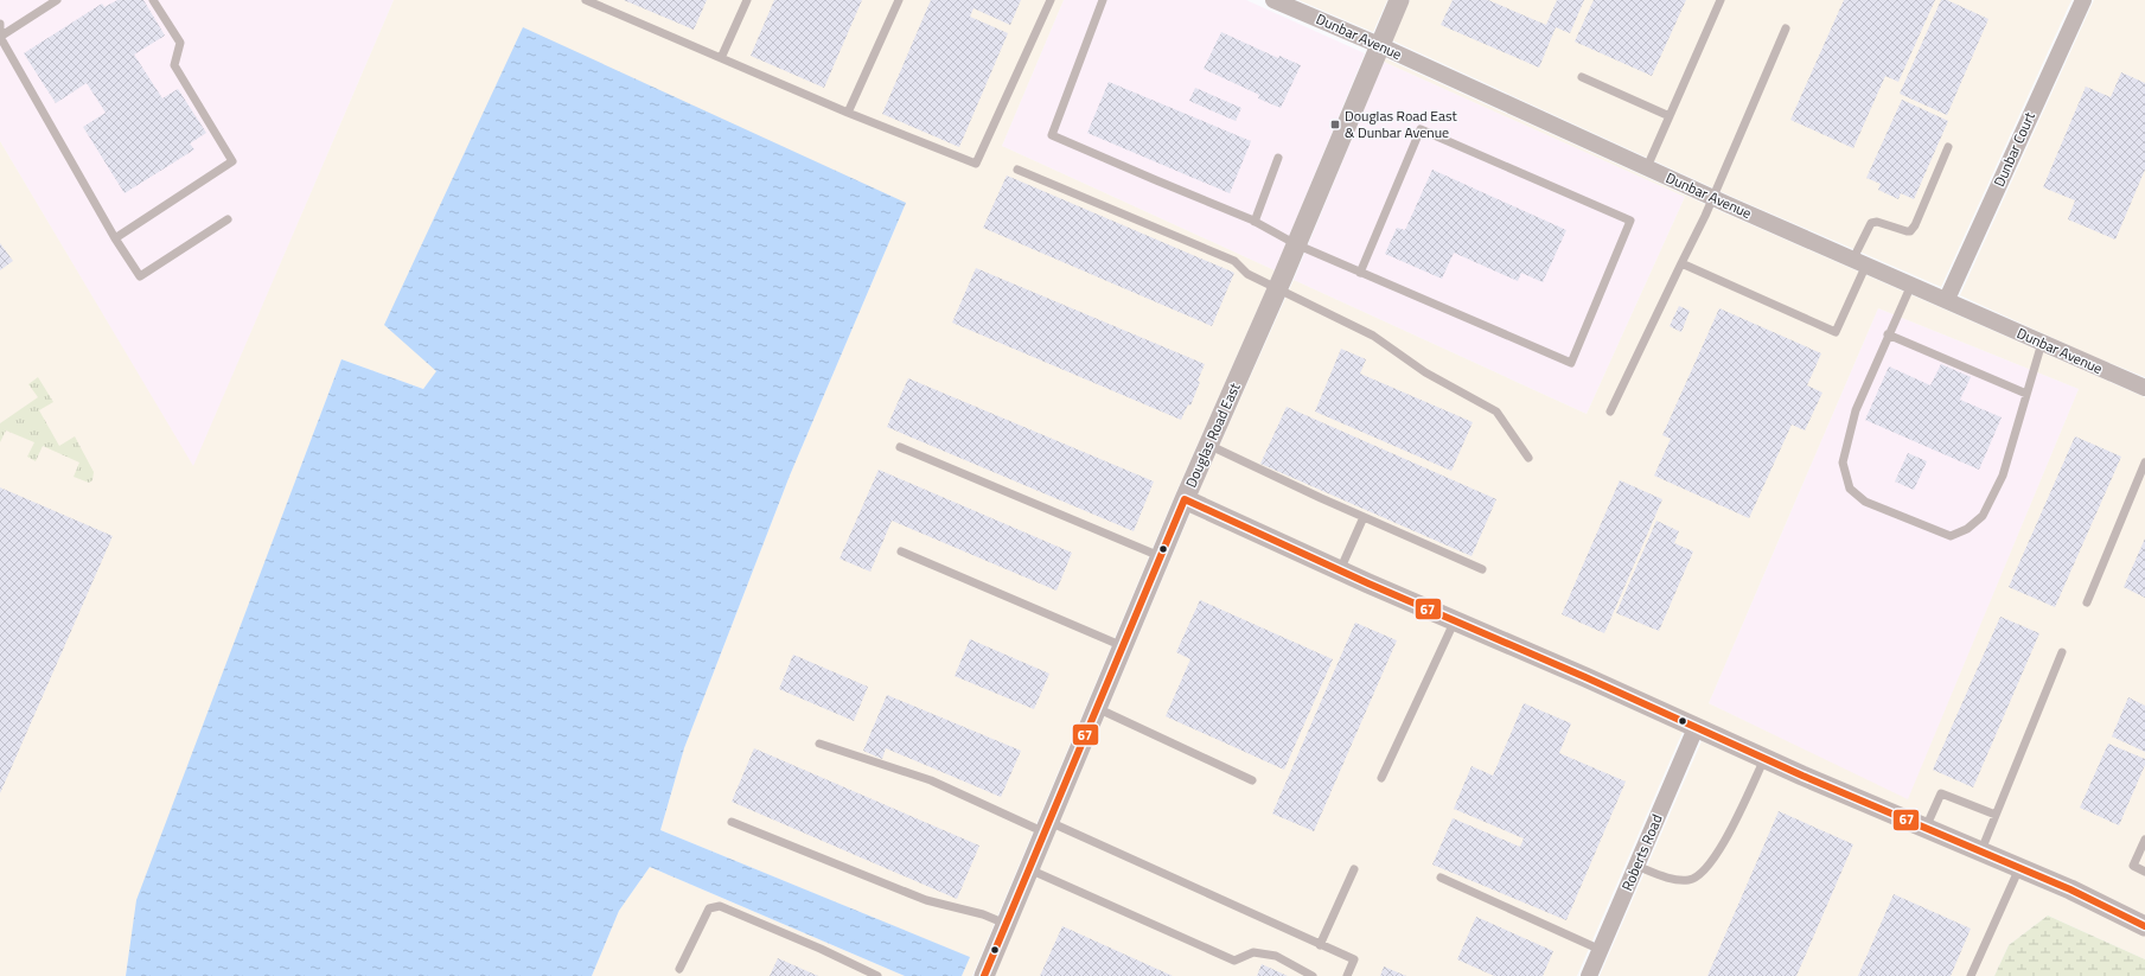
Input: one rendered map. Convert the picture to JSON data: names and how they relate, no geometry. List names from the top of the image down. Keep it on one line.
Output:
{"streets":{"street":["Dunbar Avenue","Dunbar Court","Douglas Road East","Roberts Road"]},"crossings":[["Dunbar Avenue","Dunbar Court"],["Dunbar Avenue","Douglas Road East"]],"places":{"transit":["Douglas Road East & Dunbar Avenue"]},"lines":["transit line 67"]}
